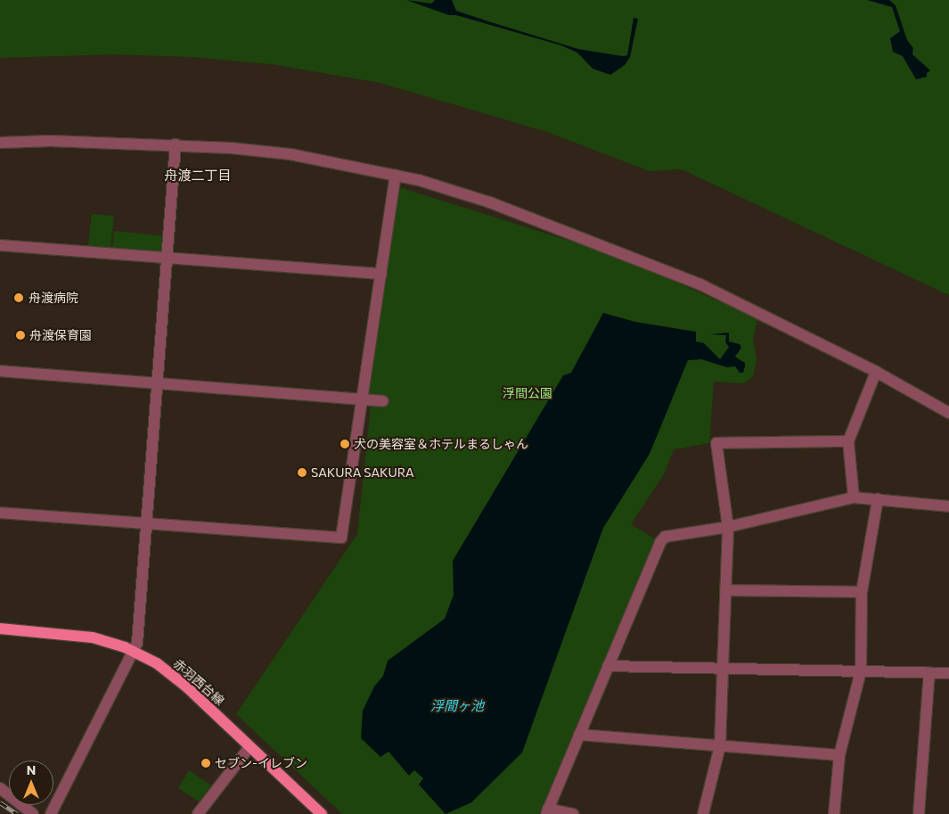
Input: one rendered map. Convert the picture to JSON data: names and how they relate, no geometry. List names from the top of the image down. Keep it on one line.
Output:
{"streets":{"main road":["赤羽西台線"]},"districts":["舟渡二丁目"],"water":["浮間ヶ池"],"parks":["浮間公園"],"places":["舟渡病院","舟渡保育園","犬の美容室＆ホテルまるしゃん","SAKURA SAKURA","セブン-イレブン"],"north":"top"}
